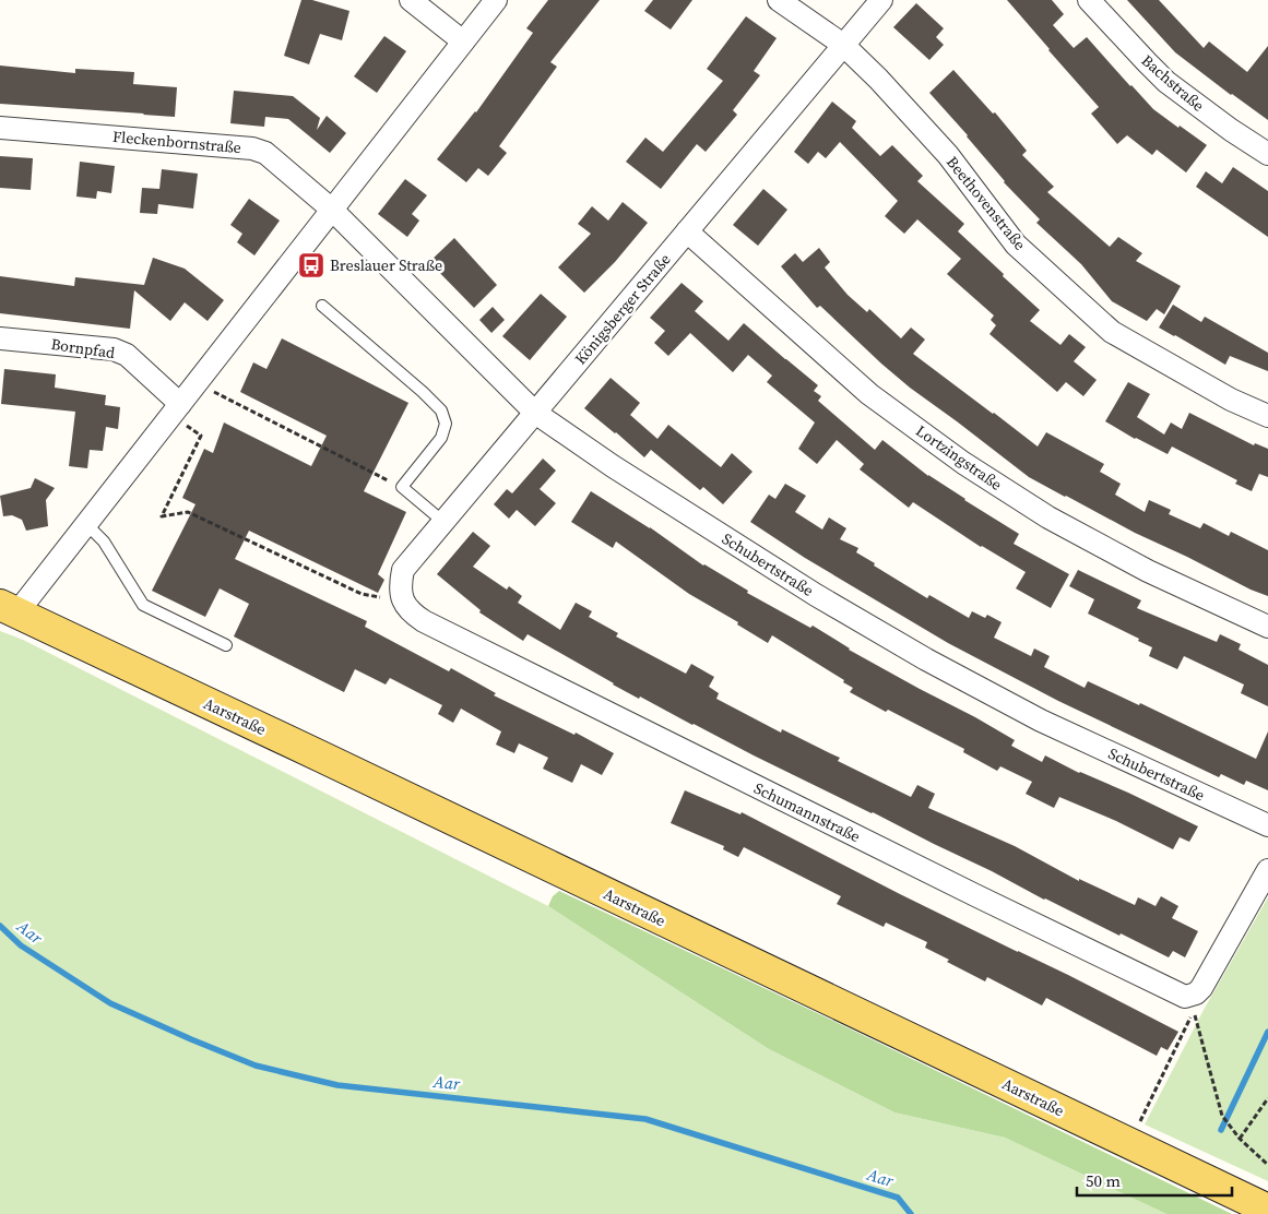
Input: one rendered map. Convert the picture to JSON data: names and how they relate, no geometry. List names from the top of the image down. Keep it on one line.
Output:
{"streets":{"main road":["Aarstraße"],"street":["Bachstraße","Fleckenbornstraße","Beethovenstraße","Königsberger Straße","Bornpfad","Lortzingstraße","Schubertstraße","Schumannstraße"]},"crossings":[["Fleckenbornstraße","Schubertstraße"],["Beethovenstraße","Königsberger Straße"],["Königsberger Straße","Lortzingstraße"],["Königsberger Straße","Schubertstraße"],["Königsberger Straße","Schumannstraße"]],"water":["Aar"],"places":{"bus stop":["Breslauer Straße"]},"scale_bar":"50 m"}
